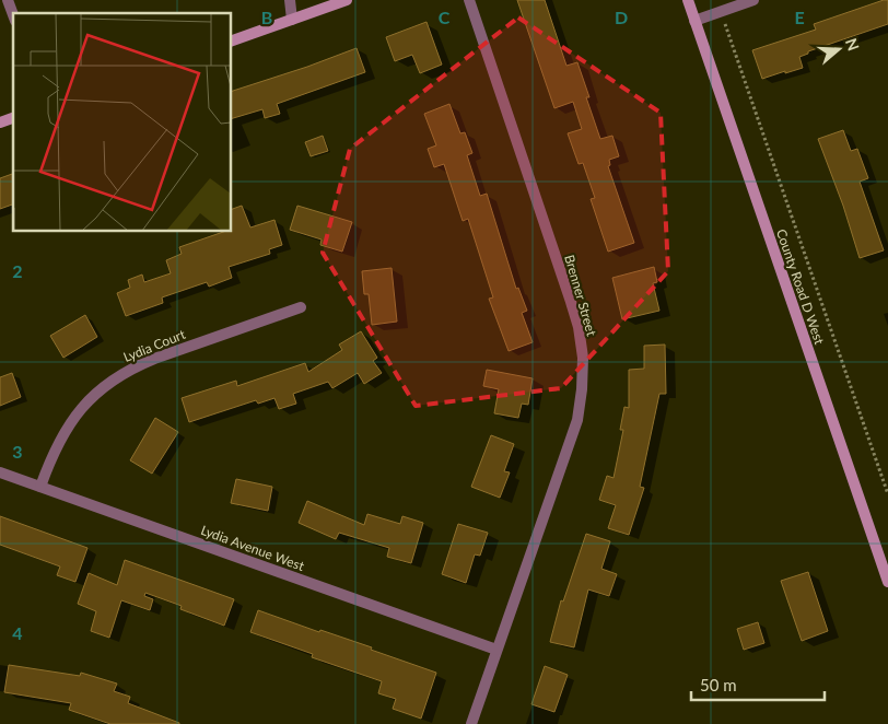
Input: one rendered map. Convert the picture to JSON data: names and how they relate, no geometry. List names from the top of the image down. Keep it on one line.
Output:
{"streets":{"main road":["County Road D West"],"street":["Brenner Street","Lydia Court","Lydia Avenue West"]},"crossings":[["Brenner Street","Lydia Avenue West"],["Lydia Court","Lydia Avenue West"]],"scale_bar":"50 m","north":"right","grid":{"columns":["B","C","D","E"],"rows":["2","3","4"]}}
